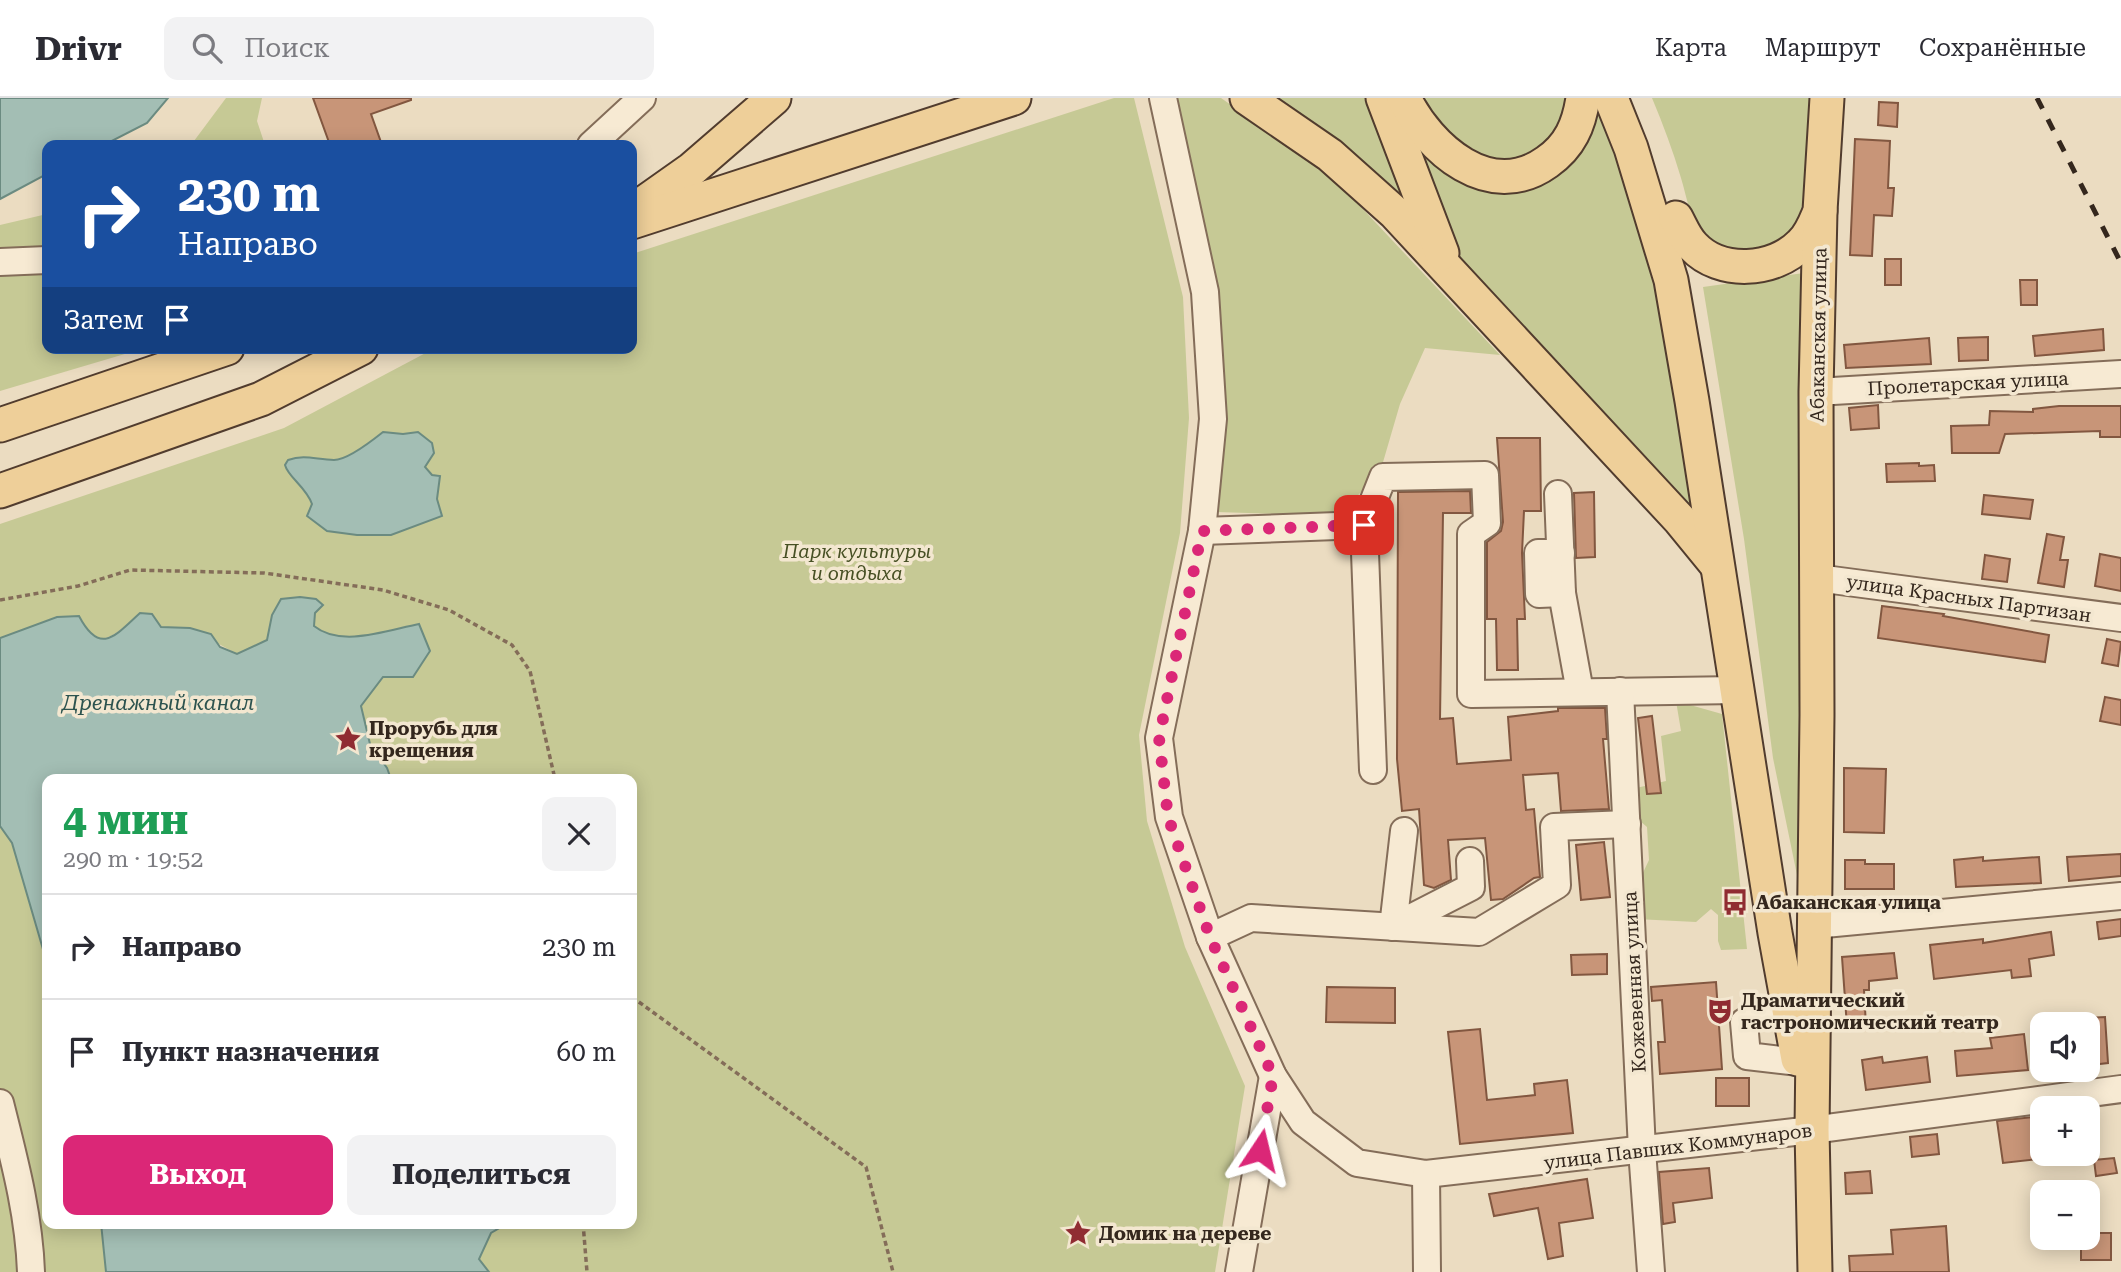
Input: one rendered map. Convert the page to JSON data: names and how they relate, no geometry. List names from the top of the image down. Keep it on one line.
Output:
{"streets":{"main road":["Абаканская улица"],"street":["Пролетарская улица","улица Красных Партизан","Кожевенная улица","улица Павших Коммунаров"]},"crossings":[["Абаканская улица","Пролетарская улица"],["Абаканская улица","улица Красных Партизан"],["Абаканская улица","улица Павших Коммунаров"],["Кожевенная улица","улица Павших Коммунаров"]],"water":["Дренажный канал"],"parks":["Парк культуры и отдыха"],"places":{"place":["Прорубь для крещения","Домик на дереве"],"bus stop":["Абаканская улица"],"theatre":["Драматический гастрономический театр"]},"page":{"header":"Drivr","search":"Поиск","nav":["Карта","Маршрут","Сохранённые"],"turn":["230 m","Направо"],"then":"Затем","heading":["4 мин","290 m · 19:52"],"list":[{"name":"Направо","value":"230 m"},{"name":"Пункт назначения","value":"60 m"}],"map_buttons":["+","−"],"buttons":["Выход","Поделиться"]}}
